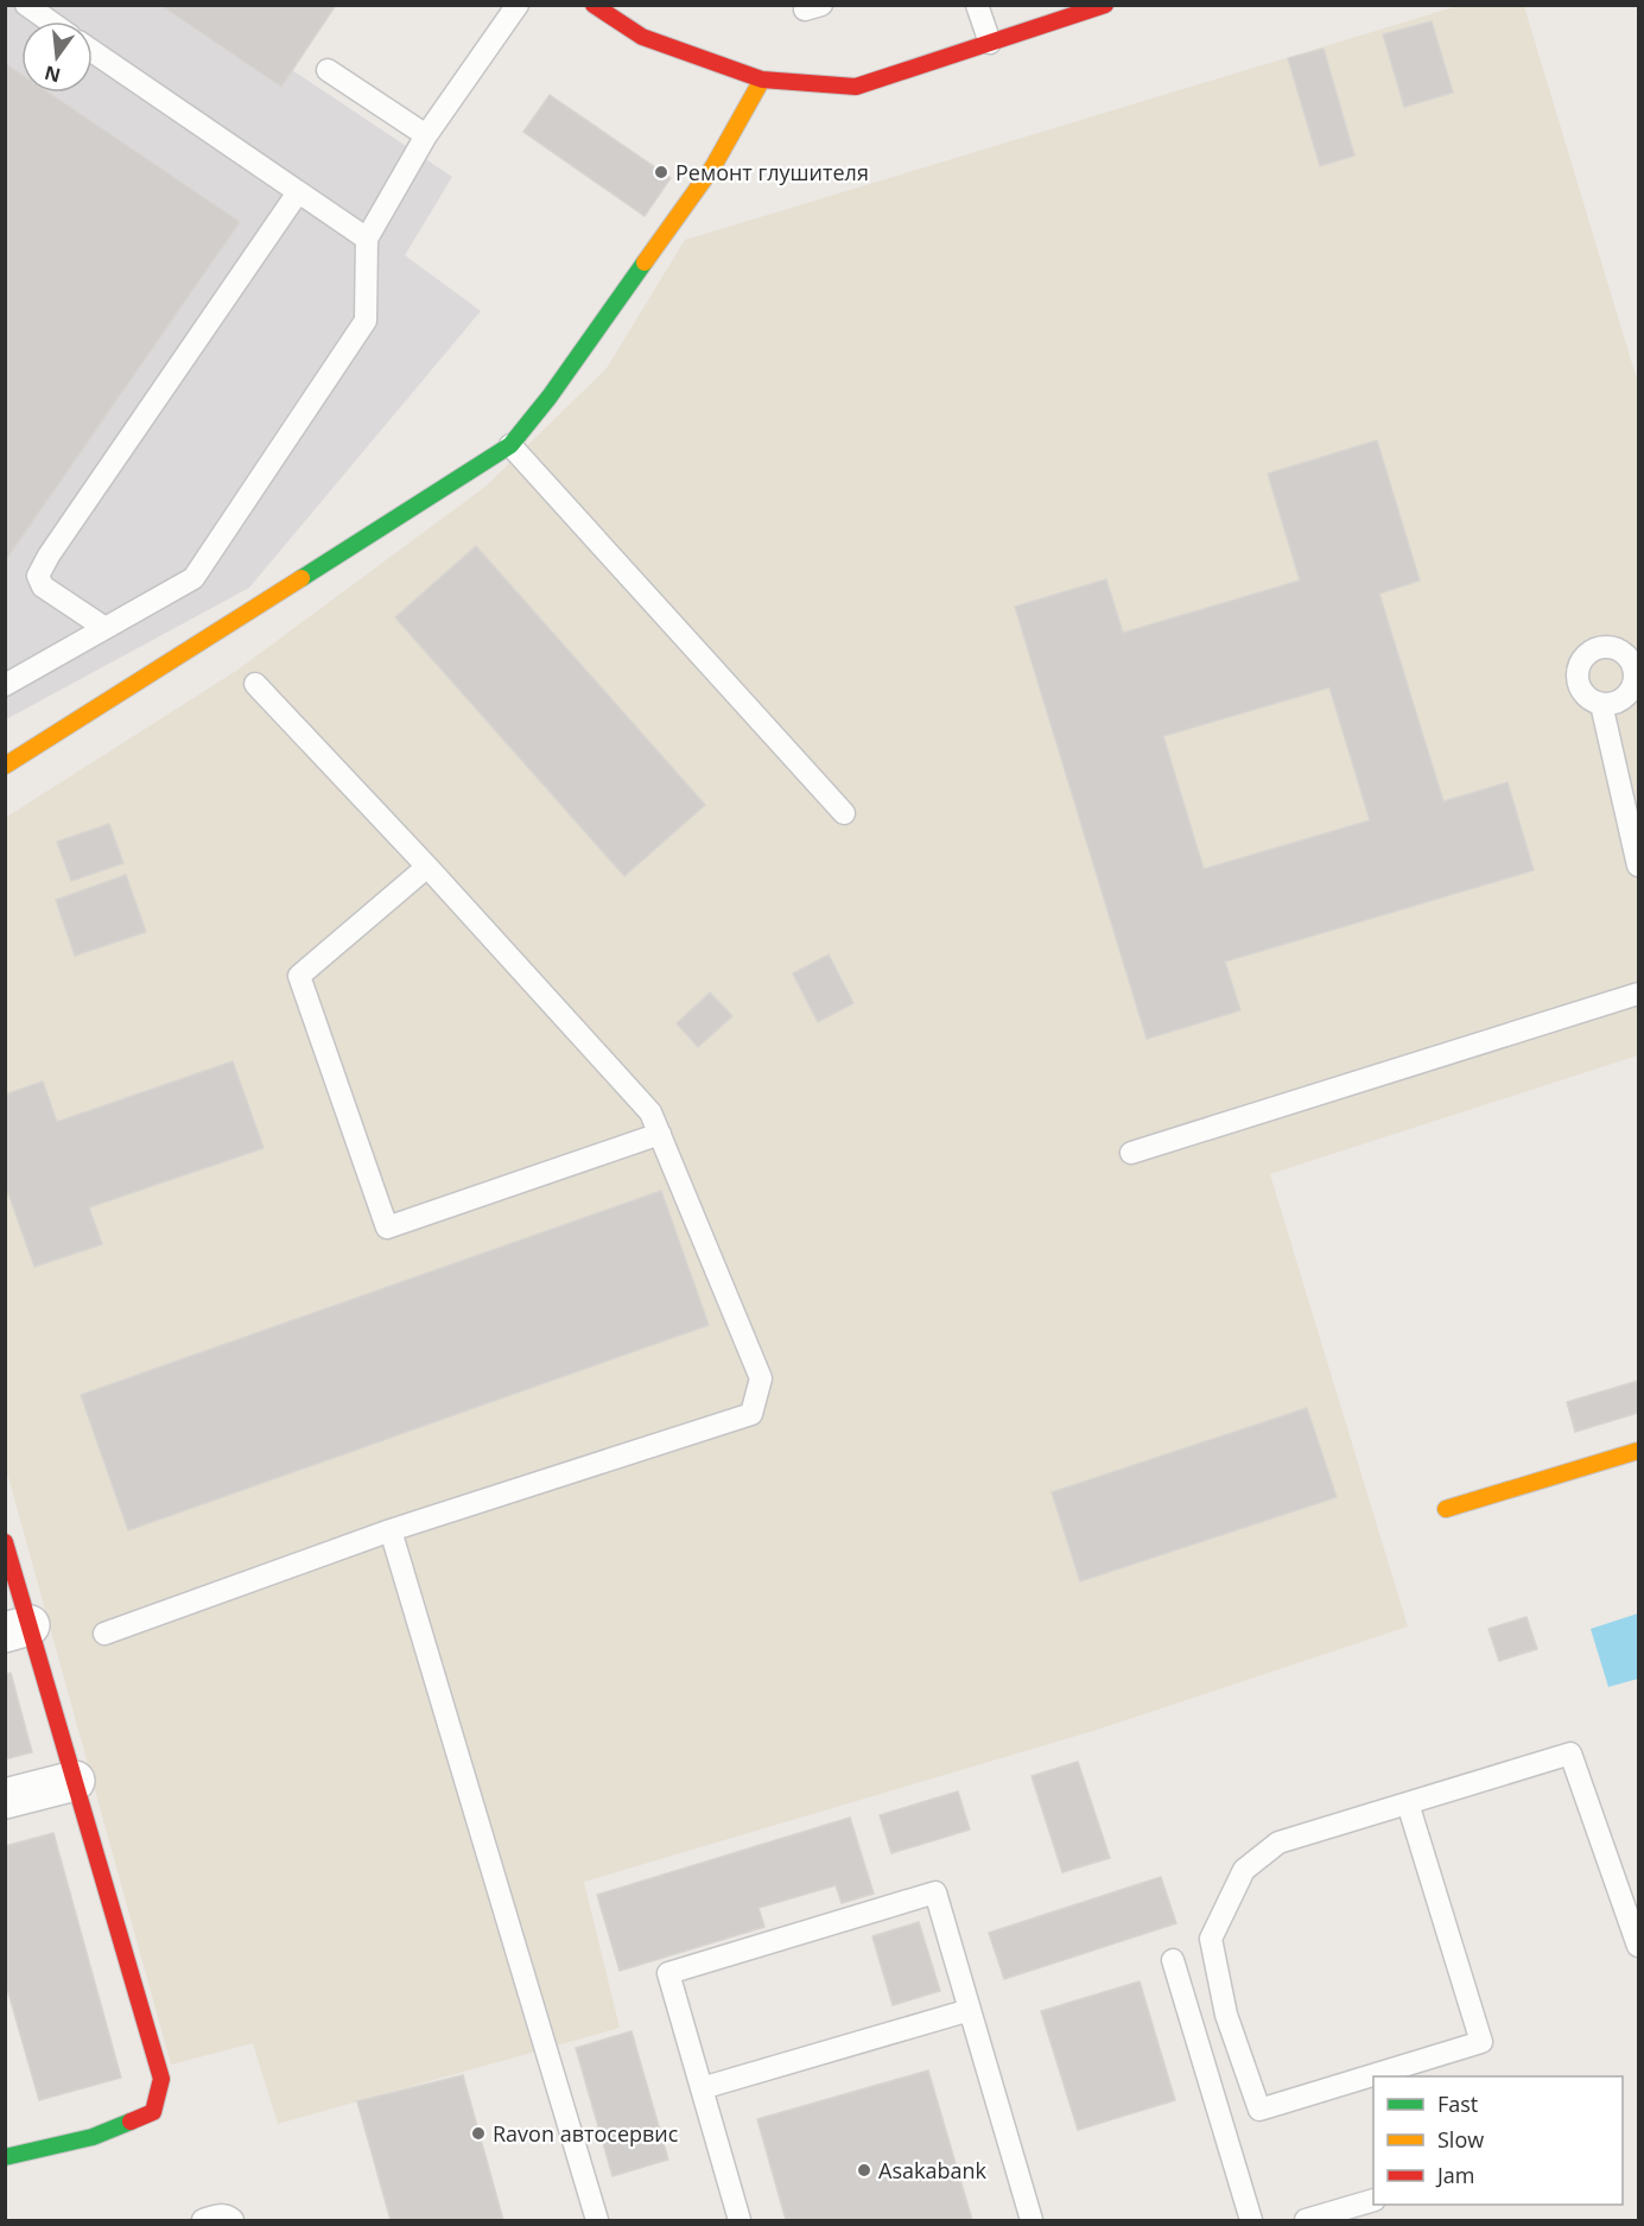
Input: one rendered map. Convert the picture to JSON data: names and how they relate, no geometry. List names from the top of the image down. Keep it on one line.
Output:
{"places":["Ремонт глушителя","Ravon автосервис","Asakabank"],"legend":["Fast","Slow","Jam"],"north":"bottom"}
